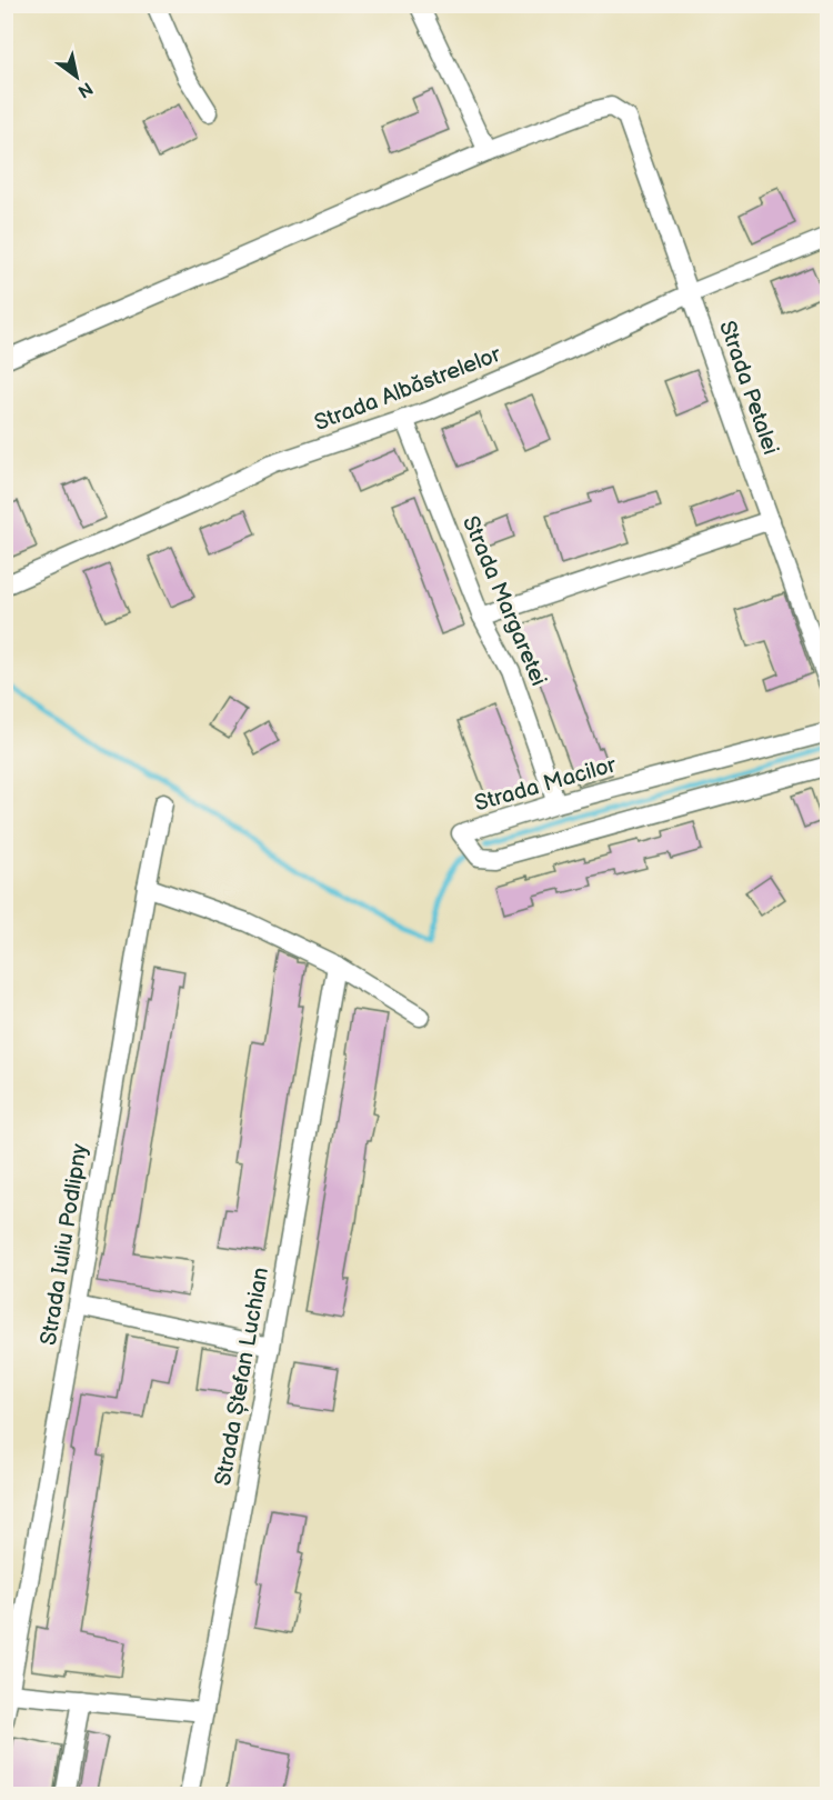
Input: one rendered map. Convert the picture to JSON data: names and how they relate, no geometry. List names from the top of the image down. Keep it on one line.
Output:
{"streets":{"street":["Strada Petalei","Strada Albăstrelelor","Strada Margaretei","Strada Macilor","Strada Iuliu Podlipny","Strada Ștefan Luchian"]},"crossings":[["Strada Petalei","Strada Albăstrelelor"],["Strada Albăstrelelor","Strada Margaretei"],["Strada Margaretei","Strada Macilor"]],"north":"bottom right"}
